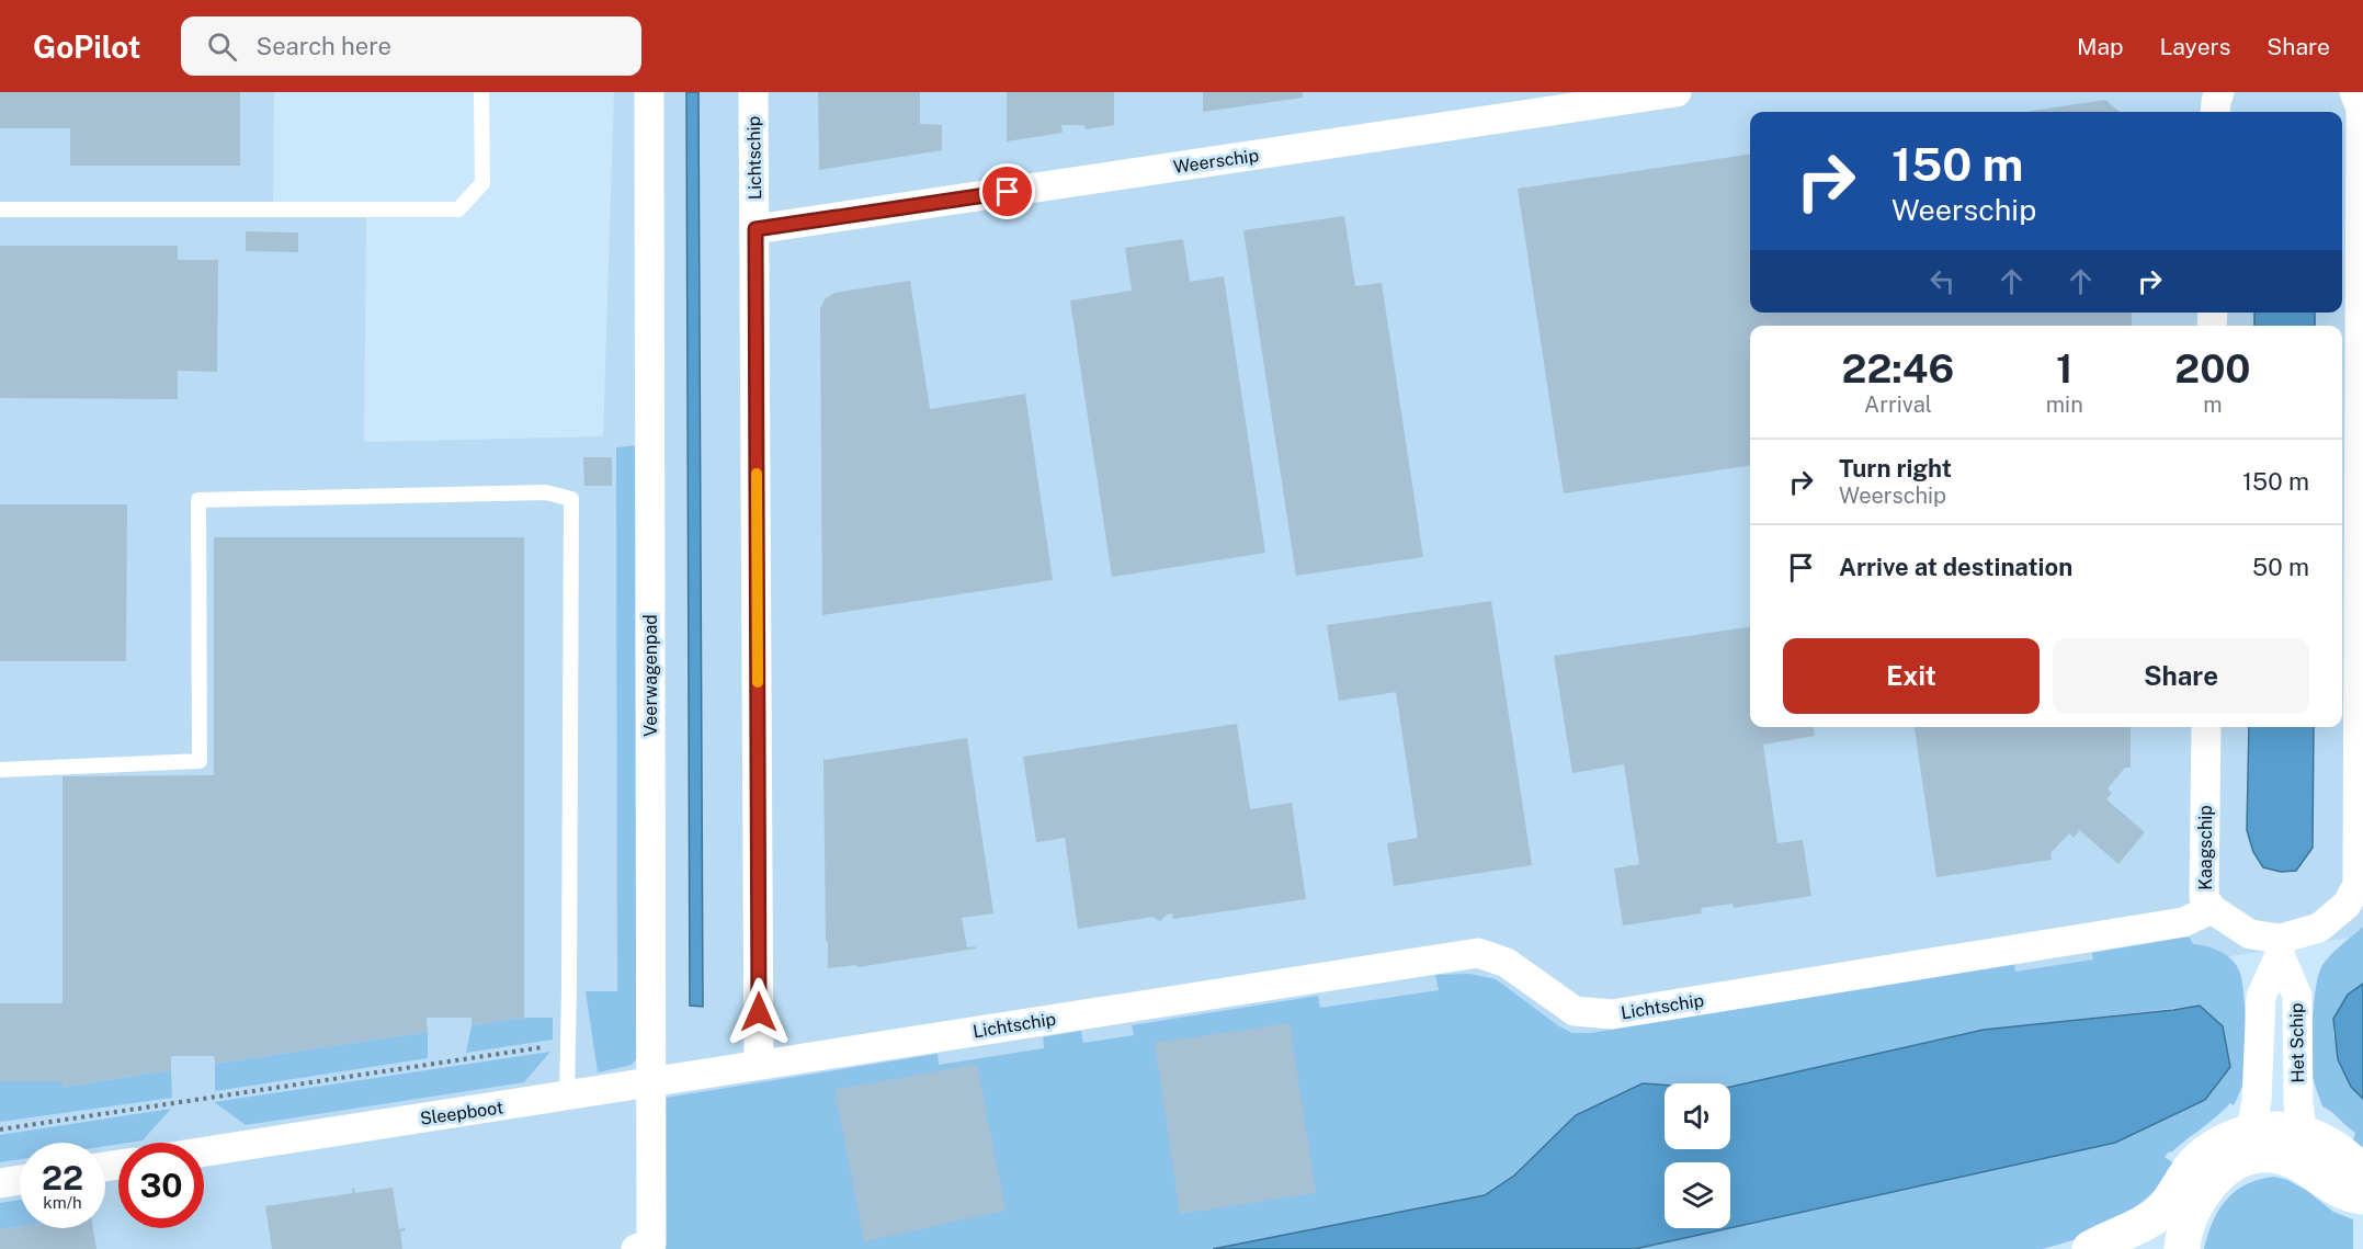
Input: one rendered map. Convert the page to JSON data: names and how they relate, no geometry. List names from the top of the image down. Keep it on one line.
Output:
{"streets":{"street":["Lichtschip","Weerschip","Veerwagenpad","Kaagschip","Het Schip","Sleepboot"]},"crossings":[["Lichtschip","Weerschip"],["Lichtschip","Kaagschip"],["Lichtschip","Sleepboot"],["Veerwagenpad","Sleepboot"],["Kaagschip","Het Schip"]],"page":{"header":"GoPilot","search":"Search here","nav":["Map","Layers","Share"],"turn":["150 m","Weerschip"],"eta":["22:46","Arrival","1","min","200","m"],"list":[{"name":"Turn right","note":"Weerschip","value":"150 m"},{"name":"Arrive at destination","value":"50 m"}],"buttons":["Exit","Share"],"speed":"22 km/h","limit":"30"}}
